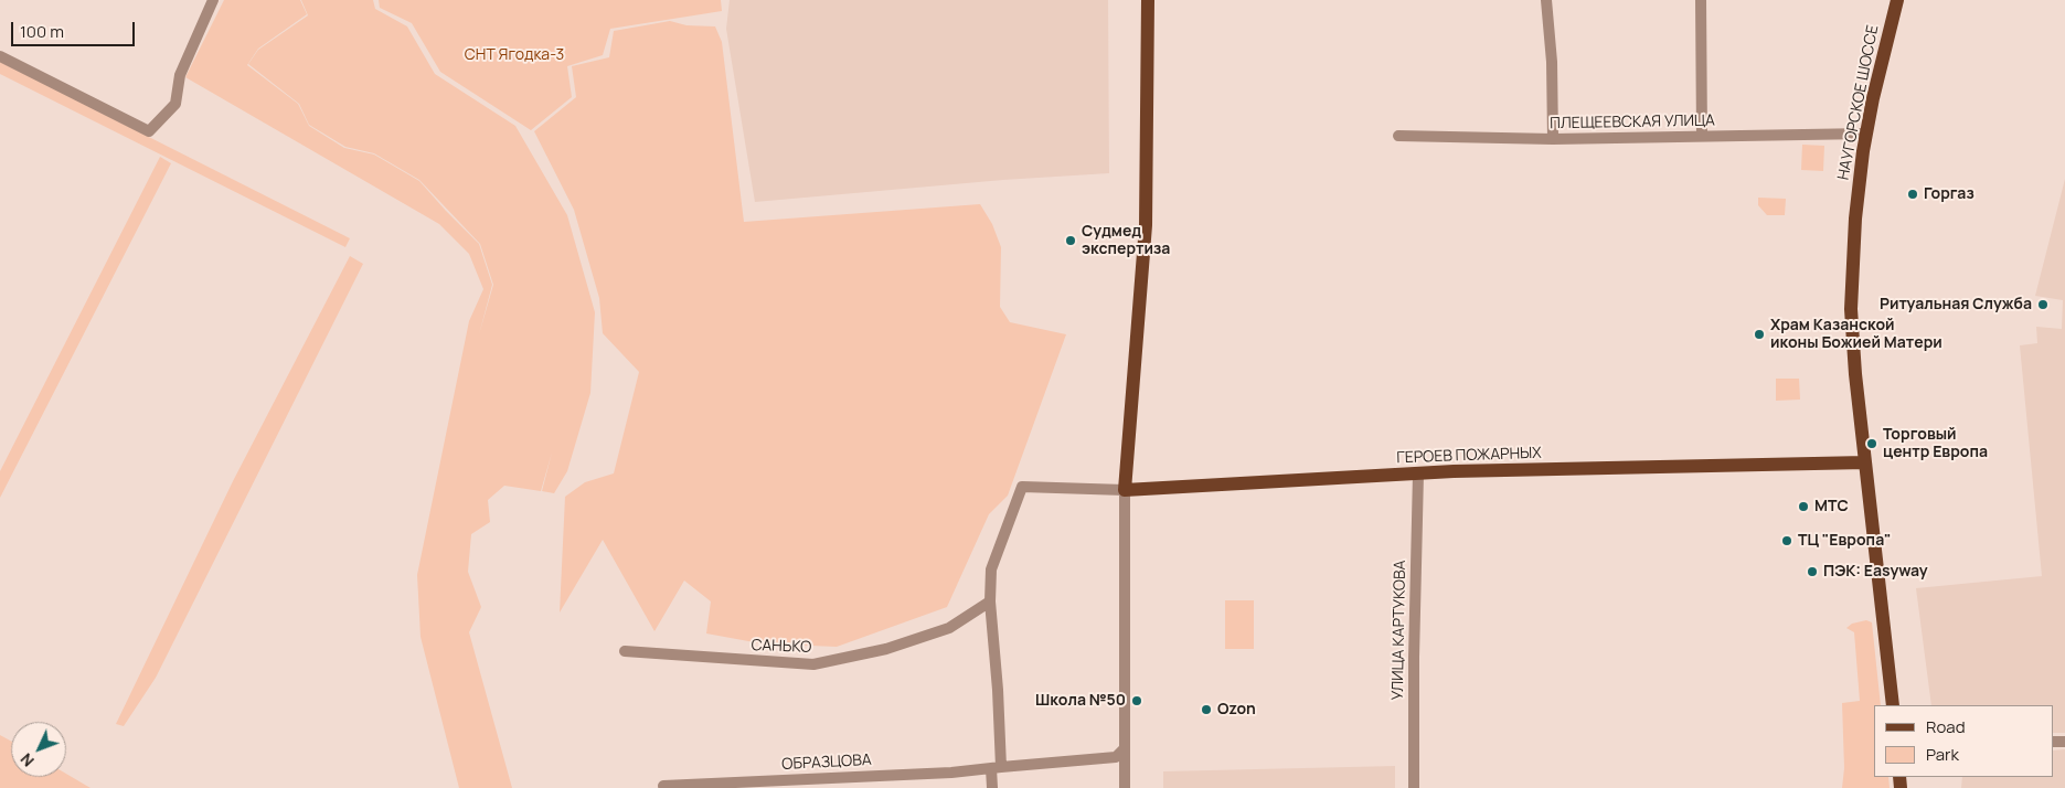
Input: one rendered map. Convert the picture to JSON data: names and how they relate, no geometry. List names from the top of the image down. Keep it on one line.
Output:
{"streets":{"main road":["НАУГОРСКОЕ ШОССЕ","ГЕРОЕВ ПОЖАРНЫХ"],"street":["ПЛЕЩЕЕВСКАЯ УЛИЦА","УЛИЦА КАРТУКОВА","САНЬКО","ОБРАЗЦОВА"]},"crossings":[["НАУГОРСКОЕ ШОССЕ","ПЛЕЩЕЕВСКАЯ УЛИЦА"],["НАУГОРСКОЕ ШОССЕ","ГЕРОЕВ ПОЖАРНЫХ"],["ГЕРОЕВ ПОЖАРНЫХ","УЛИЦА КАРТУКОВА"]],"parks":["СНТ Ягодка-3"],"places":["Горгаз","Судмед экспертиза","Ритуальная Служба","Храм Казанской иконы Божией Матери","Торговый центр Европа","МТС","ТЦ \"Европа\"","ПЭК: Easyway","Школа №50","Ozon"],"legend":["Road","Park"],"scale_bar":"100 m","north":"bottom left"}
